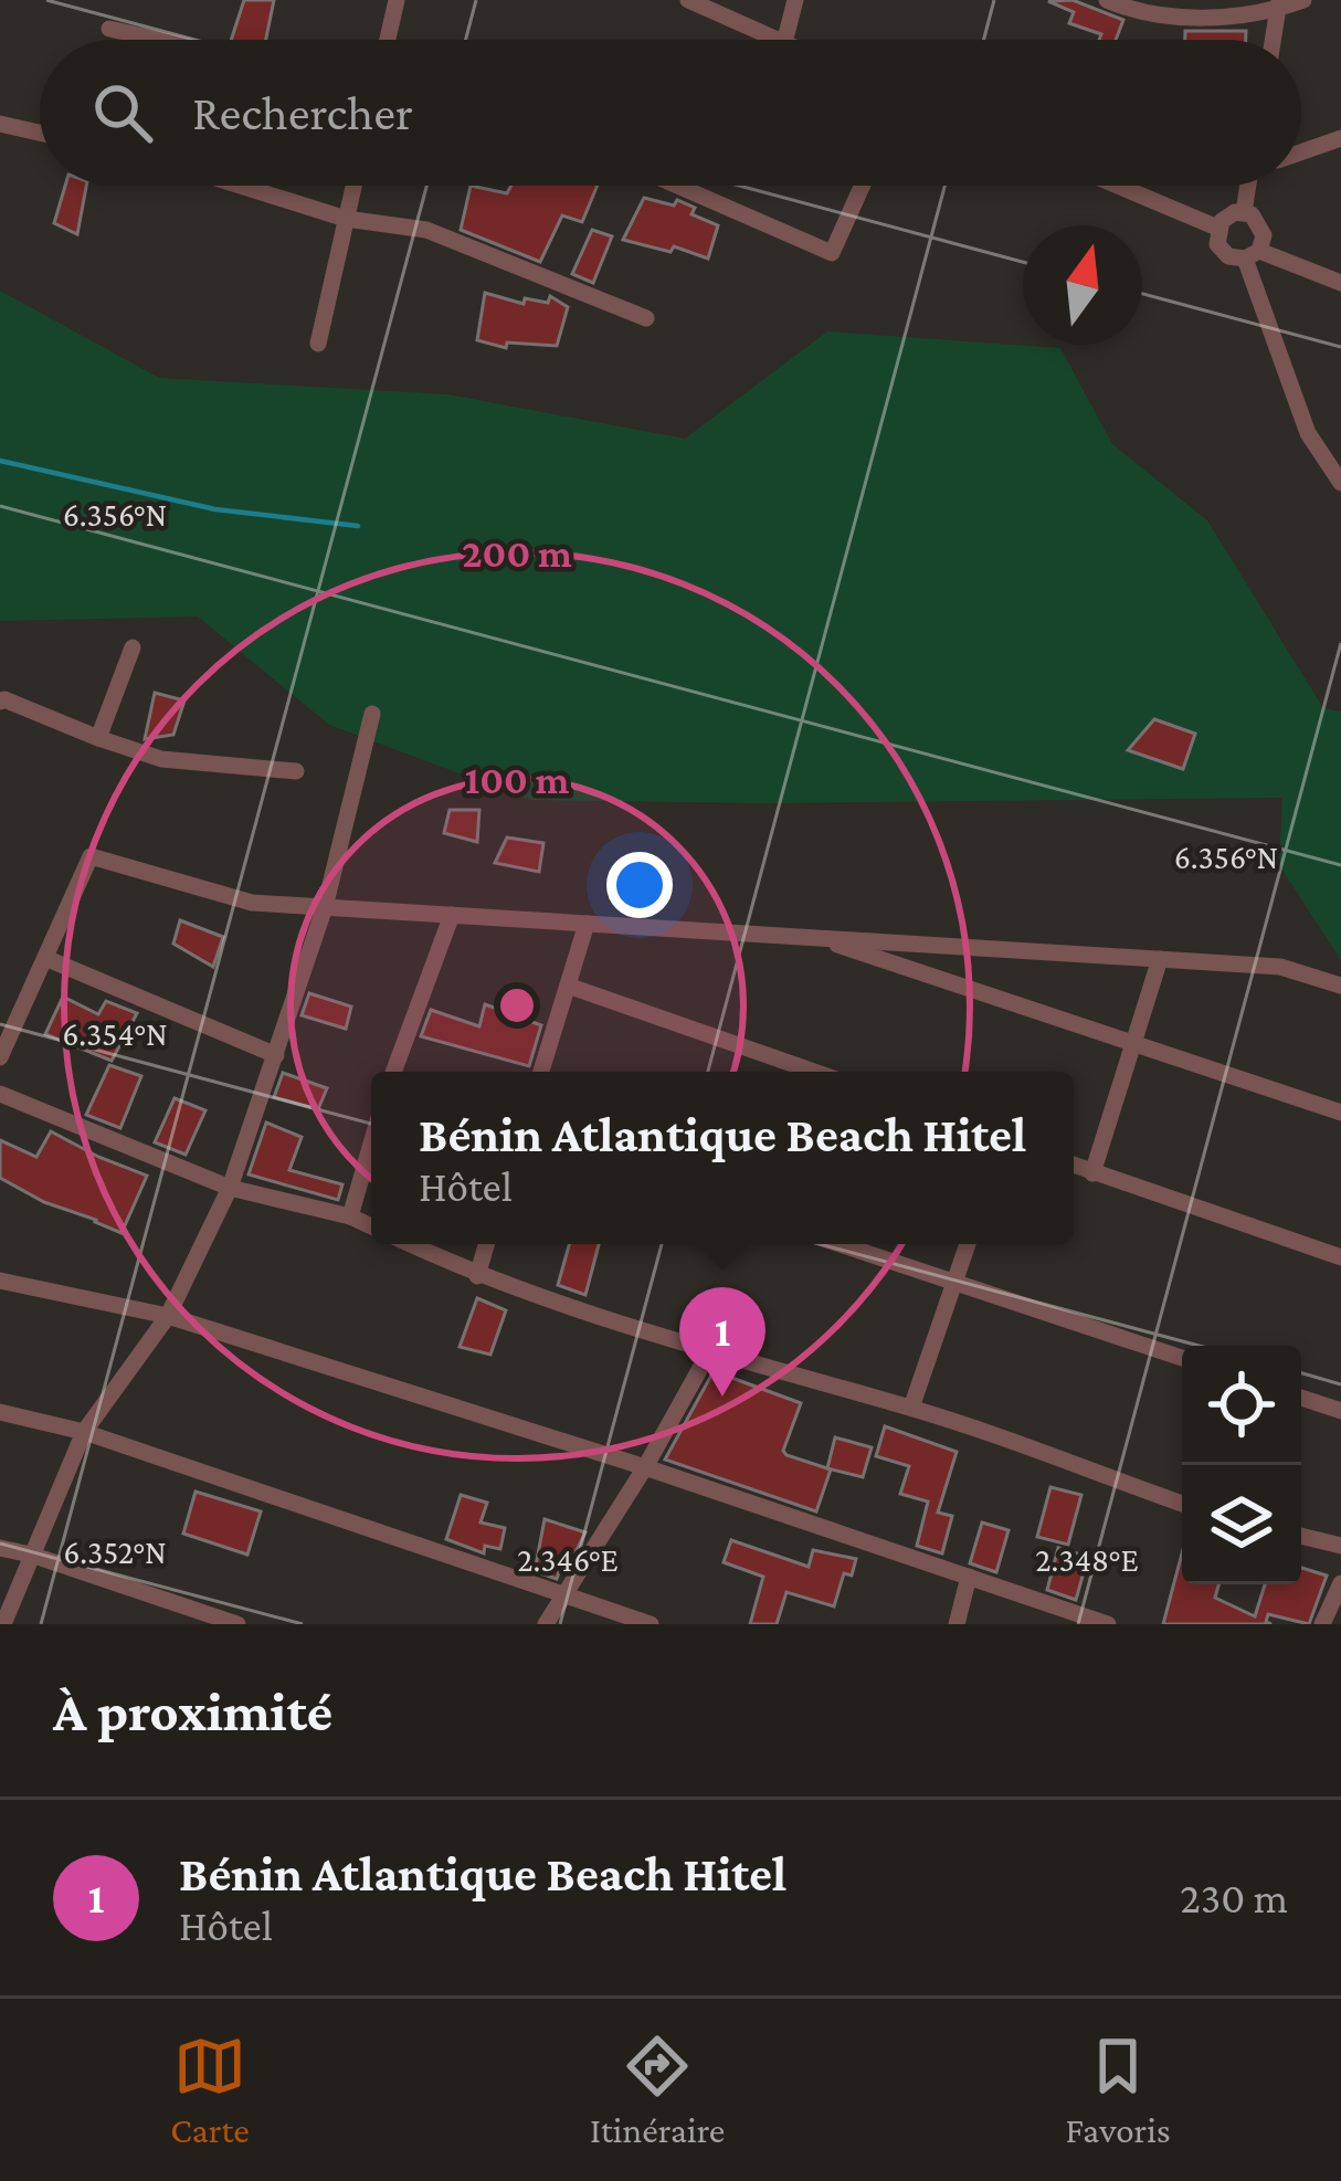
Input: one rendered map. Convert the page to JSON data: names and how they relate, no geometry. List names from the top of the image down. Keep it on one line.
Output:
{"north":"top","page":{"search":"Rechercher","popup":["Bénin Atlantique Beach Hitel","Hôtel"],"pins":"1","heading":"À proximité","list":[{"mark":"1","name":"Bénin Atlantique Beach Hitel","note":"Hôtel","value":"230 m"}],"nav":["Carte","Itinéraire","Favoris"]},"coordinates":["6.356°N","6.354°N","6.352°N","2.346°E","2.348°E"],"rings":["200 m","100 m"]}
